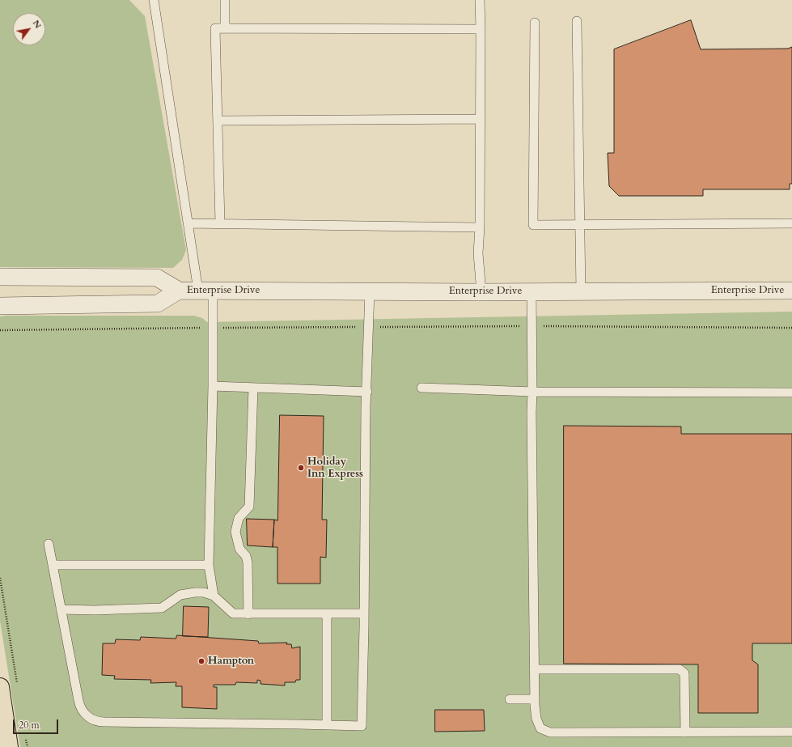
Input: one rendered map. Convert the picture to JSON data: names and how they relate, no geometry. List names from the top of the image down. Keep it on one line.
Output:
{"streets":{"street":["Enterprise Drive"]},"places":["Holiday Inn Express","Hampton"],"scale_bar":"20 m","north":"top right"}
